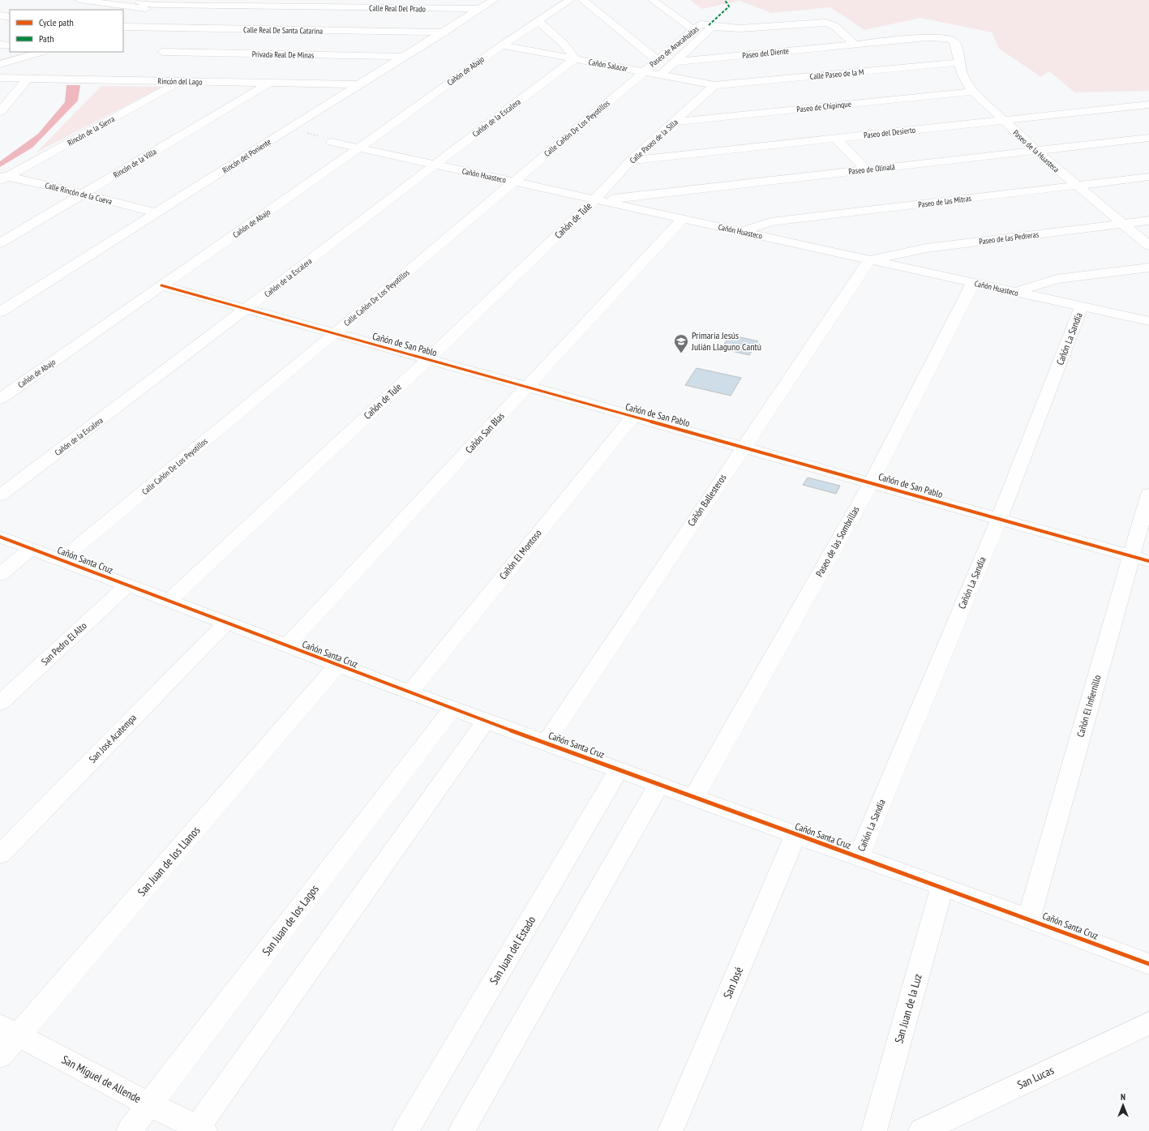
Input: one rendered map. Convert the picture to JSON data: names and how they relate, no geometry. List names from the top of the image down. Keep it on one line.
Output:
{"streets":{"street":["Calle Real Del Prado","Calle Real De Santa Catarina","Paseo de Anacahuitas","Paseo del Diente","Privada Real De Minas","Cañón Salazar","Cañón de Abajo","Calle Paseo de la M","Rincón del Lago","Paseo de Chipinque","Cañón de la Escalera","Calle Cañón De Los Peyotillos","Rincón de la Sierra","Paseo del Desierto","Calle Paseo de la Silla","Paseo de la Huasteca","Rincón del Poniente","Rincón de la Villa","Paseo de Olinalá","Cañón Huasteco","Calle Rincón de la Cueva","Paseo de las Mitras","Cañón de Tule","Paseo de las Pedreras","Cañón La Sandía","Cañón de San Pablo","Cañón San Blas","Cañón Ballesteros","Paseo de las Sombrillas","Cañón El Montoso","Cañón Santa Cruz","San Pedro El Alto","Cañón El Infiernillo","San José Acatempa","San Juan de los Llanos","San Juan de los Lagos","San Juan del Estado","San José","San Juan de la Luz","San Lucas","San Miguel de Allende"]},"crossings":[["Calle Real Del Prado","Rincón del Poniente"],["Calle Real De Santa Catarina","Rincón del Poniente"],["Paseo de Anacahuitas","Paseo del Diente"],["Paseo de Anacahuitas","Cañón Salazar"],["Paseo de Anacahuitas","Calle Cañón De Los Peyotillos"],["Paseo del Diente","Paseo de la Huasteca"],["Privada Real De Minas","Rincón del Poniente"],["Cañón Salazar","Cañón de Abajo"],["Cañón Salazar","Calle Paseo de la M"],["Cañón Salazar","Cañón de la Escalera"],["Cañón Salazar","Calle Cañón De Los Peyotillos"],["Cañón Salazar","Calle Paseo de la Silla"],["Cañón de Abajo","Cañón Huasteco"],["Cañón de Abajo","Cañón de San Pablo"],["Calle Paseo de la M","Calle Paseo de la Silla"],["Calle Paseo de la M","Paseo de la Huasteca"],["Rincón del Lago","Rincón de la Sierra"],["Rincón del Lago","Rincón del Poniente"],["Rincón del Lago","Rincón de la Villa"],["Paseo de Chipinque","Calle Paseo de la Silla"],["Paseo de Chipinque","Paseo de la Huasteca"],["Cañón de la Escalera","Cañón Huasteco"],["Cañón de la Escalera","Cañón de San Pablo"],["Calle Cañón De Los Peyotillos","Cañón Huasteco"],["Calle Cañón De Los Peyotillos","Cañón de San Pablo"],["Calle Cañón De Los Peyotillos","Cañón Santa Cruz"],["Rincón de la Sierra","Calle Rincón de la Cueva"],["Paseo del Desierto","Calle Paseo de la Silla"],["Paseo del Desierto","Paseo de la Huasteca"],["Calle Paseo de la Silla","Paseo de Olinalá"],["Calle Paseo de la Silla","Cañón Huasteco"],["Calle Paseo de la Silla","Cañón de Tule"],["Paseo de la Huasteca","Paseo de Olinalá"],["Paseo de la Huasteca","Paseo de las Mitras"],["Paseo de la Huasteca","Paseo de las Pedreras"],["Rincón del Poniente","Calle Rincón de la Cueva"],["Rincón de la Villa","Calle Rincón de la Cueva"],["Paseo de Olinalá","Cañón Huasteco"],["Paseo de Olinalá","Cañón de Tule"],["Cañón Huasteco","Paseo de las Mitras"],["Cañón Huasteco","Cañón de Tule"],["Cañón Huasteco","Paseo de las Pedreras"],["Cañón Huasteco","Cañón La Sandía"],["Cañón Huasteco","Cañón San Blas"],["Cañón Huasteco","Cañón Ballesteros"],["Cañón Huasteco","Paseo de las Sombrillas"],["Cañón de Tule","Cañón de San Pablo"],["Cañón de Tule","Cañón Santa Cruz"],["Paseo de las Pedreras","Cañón Ballesteros"],["Cañón La Sandía","Cañón de San Pablo"],["Cañón La Sandía","Cañón Santa Cruz"],["Cañón de San Pablo","Cañón San Blas"],["Cañón de San Pablo","Cañón Ballesteros"],["Cañón de San Pablo","Paseo de las Sombrillas"],["Cañón de San Pablo","Cañón El Montoso"],["Cañón de San Pablo","Cañón El Infiernillo"],["Cañón San Blas","Cañón Santa Cruz"],["Cañón Ballesteros","Cañón Santa Cruz"],["Paseo de las Sombrillas","Cañón Santa Cruz"],["Cañón El Montoso","Cañón Santa Cruz"],["Cañón Santa Cruz","San Pedro El Alto"],["Cañón Santa Cruz","Cañón El Infiernillo"],["Cañón Santa Cruz","San José Acatempa"],["Cañón Santa Cruz","San Juan de los Llanos"],["Cañón Santa Cruz","San Juan de los Lagos"],["Cañón Santa Cruz","San Juan del Estado"],["Cañón Santa Cruz","San José"],["Cañón Santa Cruz","San Juan de la Luz"],["San Juan de los Llanos","San Miguel de Allende"],["San Juan de los Lagos","San Miguel de Allende"]],"places":{"school or university":["Primaria Jesús Julián Llaguno Cantú"]},"legend":["Cycle path","Path"],"north":"top"}
